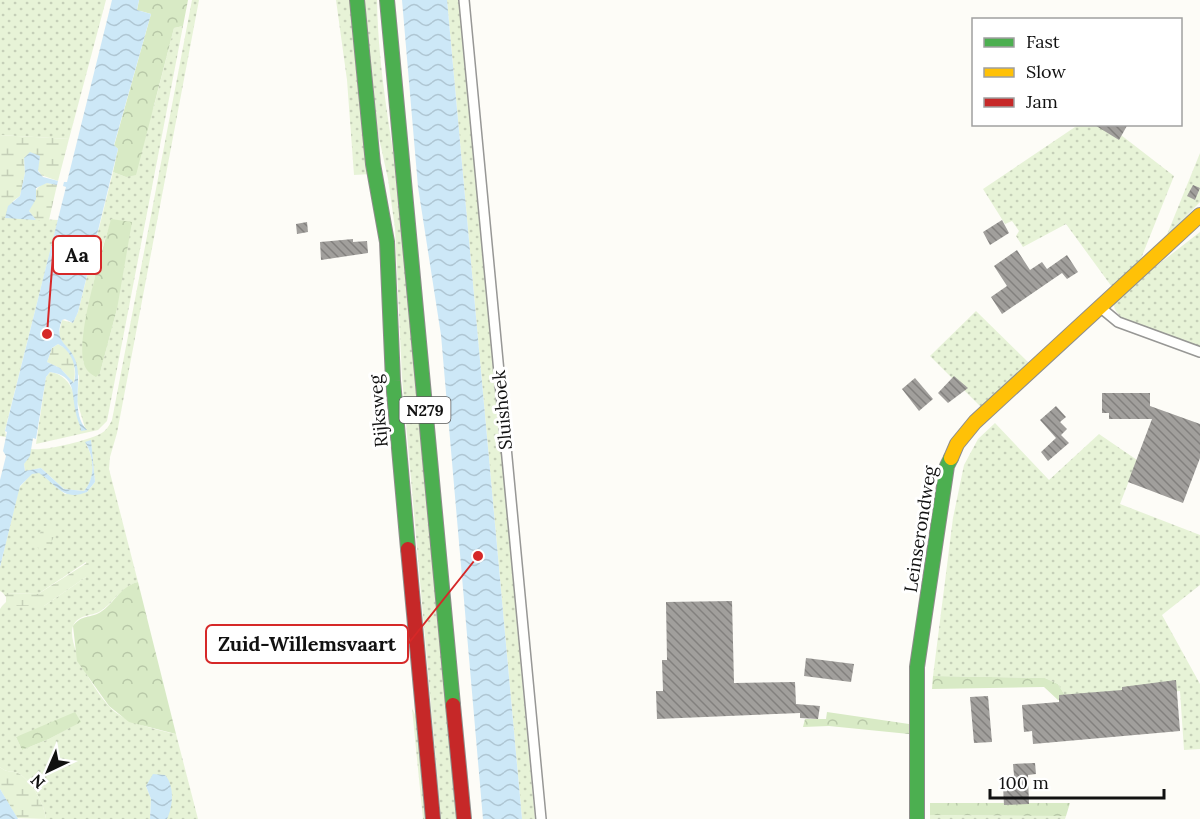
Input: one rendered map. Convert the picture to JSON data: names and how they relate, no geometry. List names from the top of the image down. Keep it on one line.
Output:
{"streets":{"street":["N279","Sluishoek","Rijksweg","Leinserondweg"]},"places":["Aa","Zuid-Willemsvaart"],"legend":["Fast","Slow","Jam"],"scale_bar":"100 m","north":"bottom left"}
